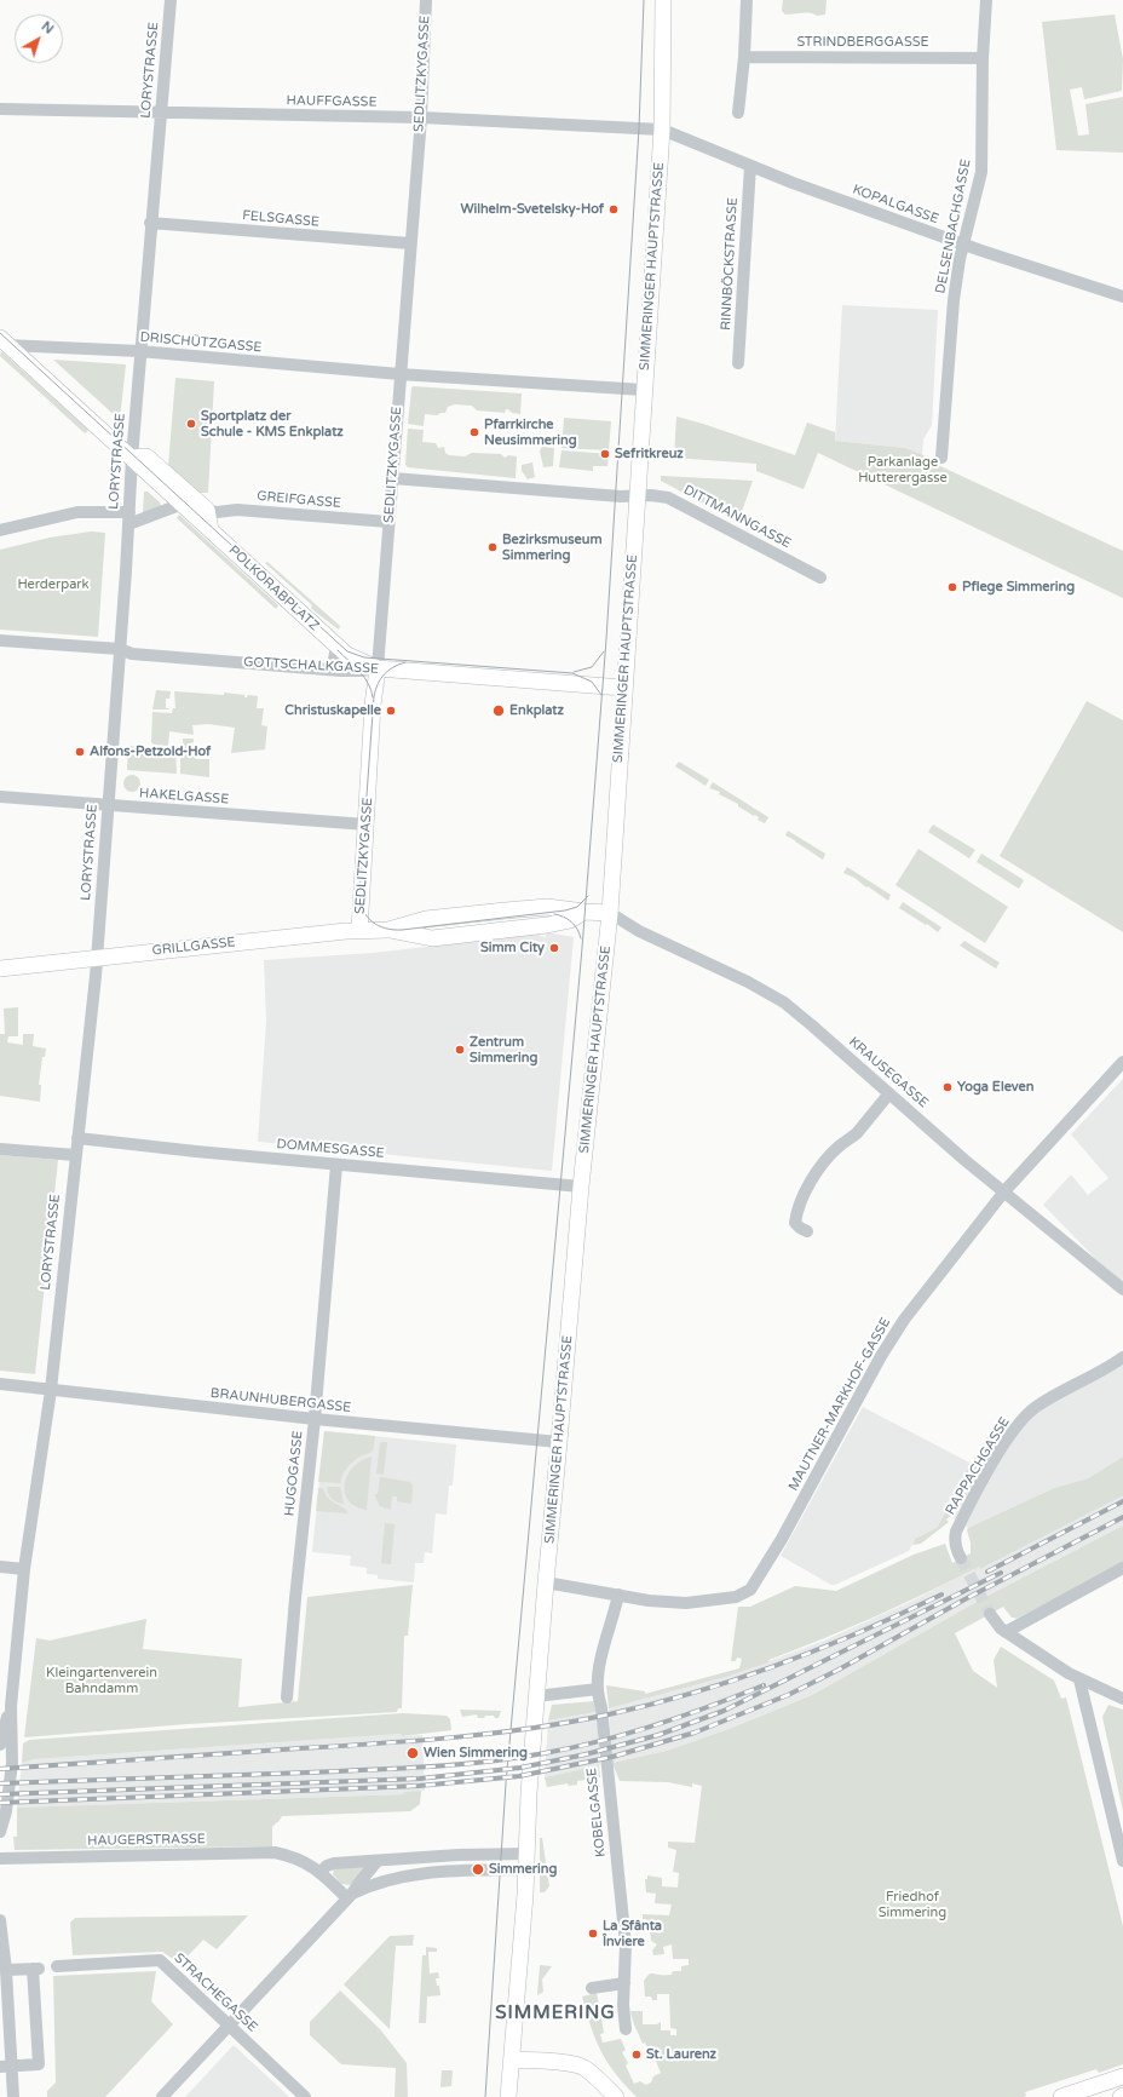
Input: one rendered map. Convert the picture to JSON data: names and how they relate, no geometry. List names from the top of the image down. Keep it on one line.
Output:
{"streets":{"main road":["SEDLITZKYGASSE","SIMMERINGER HAUPTSTRASSE","POLKORABPLATZ","GOTTSCHALKGASSE","GRILLGASSE"],"street":["STRINDBERGGASSE","LORYSTRASSE","HAUFFGASSE","KOPALGASSE","FELSGASSE","DELSENBACHGASSE","RINNBÖCKSTRASSE","DRISCHÜTZGASSE","GREIFGASSE","DITTMANNGASSE","HAKELGASSE","KRAUSEGASSE","DOMMESGASSE","BRAUNHUBERGASSE","MAUTNER-MARKHOF-GASSE","RAPPACHGASSE","HUGOGASSE","KOBELGASSE","HAUGERSTRASSE","STRACHEGASSE"]},"crossings":[["STRINDBERGGASSE","DELSENBACHGASSE"],["LORYSTRASSE","HAUFFGASSE"],["LORYSTRASSE","FELSGASSE"],["LORYSTRASSE","DRISCHÜTZGASSE"],["LORYSTRASSE","POLKORABPLATZ"],["LORYSTRASSE","GOTTSCHALKGASSE"],["LORYSTRASSE","HAKELGASSE"],["LORYSTRASSE","GRILLGASSE"],["LORYSTRASSE","DOMMESGASSE"],["LORYSTRASSE","BRAUNHUBERGASSE"],["SEDLITZKYGASSE","HAUFFGASSE"],["SEDLITZKYGASSE","FELSGASSE"],["SEDLITZKYGASSE","DRISCHÜTZGASSE"],["SEDLITZKYGASSE","GREIFGASSE"],["SEDLITZKYGASSE","POLKORABPLATZ"],["SEDLITZKYGASSE","GOTTSCHALKGASSE"],["SEDLITZKYGASSE","HAKELGASSE"],["SEDLITZKYGASSE","GRILLGASSE"],["HAUFFGASSE","KOPALGASSE"],["HAUFFGASSE","SIMMERINGER HAUPTSTRASSE"],["KOPALGASSE","DELSENBACHGASSE"],["KOPALGASSE","RINNBÖCKSTRASSE"],["KOPALGASSE","SIMMERINGER HAUPTSTRASSE"],["SIMMERINGER HAUPTSTRASSE","DITTMANNGASSE"],["SIMMERINGER HAUPTSTRASSE","GOTTSCHALKGASSE"],["SIMMERINGER HAUPTSTRASSE","GRILLGASSE"],["SIMMERINGER HAUPTSTRASSE","KRAUSEGASSE"],["SIMMERINGER HAUPTSTRASSE","DOMMESGASSE"],["SIMMERINGER HAUPTSTRASSE","BRAUNHUBERGASSE"],["SIMMERINGER HAUPTSTRASSE","MAUTNER-MARKHOF-GASSE"],["DRISCHÜTZGASSE","POLKORABPLATZ"],["POLKORABPLATZ","GOTTSCHALKGASSE"],["GRILLGASSE","KRAUSEGASSE"],["KRAUSEGASSE","MAUTNER-MARKHOF-GASSE"],["DOMMESGASSE","HUGOGASSE"],["BRAUNHUBERGASSE","HUGOGASSE"],["MAUTNER-MARKHOF-GASSE","KOBELGASSE"]],"districts":["SIMMERING"],"parks":["Parkanlage Hutterergasse","Herderpark","Kleingartenverein Bahndamm","Friedhof Simmering"],"places":["Wilhelm-Svetelsky-Hof","Sportplatz der Schule - KMS Enkplatz","Pfarrkirche Neusimmering","Sefritkreuz","Bezirksmuseum Simmering","Pflege Simmering","Christuskapelle","Enkplatz","Alfons-Petzold-Hof","Simm City","Zentrum Simmering","Yoga Eleven","Wien Simmering","Simmering","La Sfânta Înviere","St. Laurenz"],"north":"top right"}
